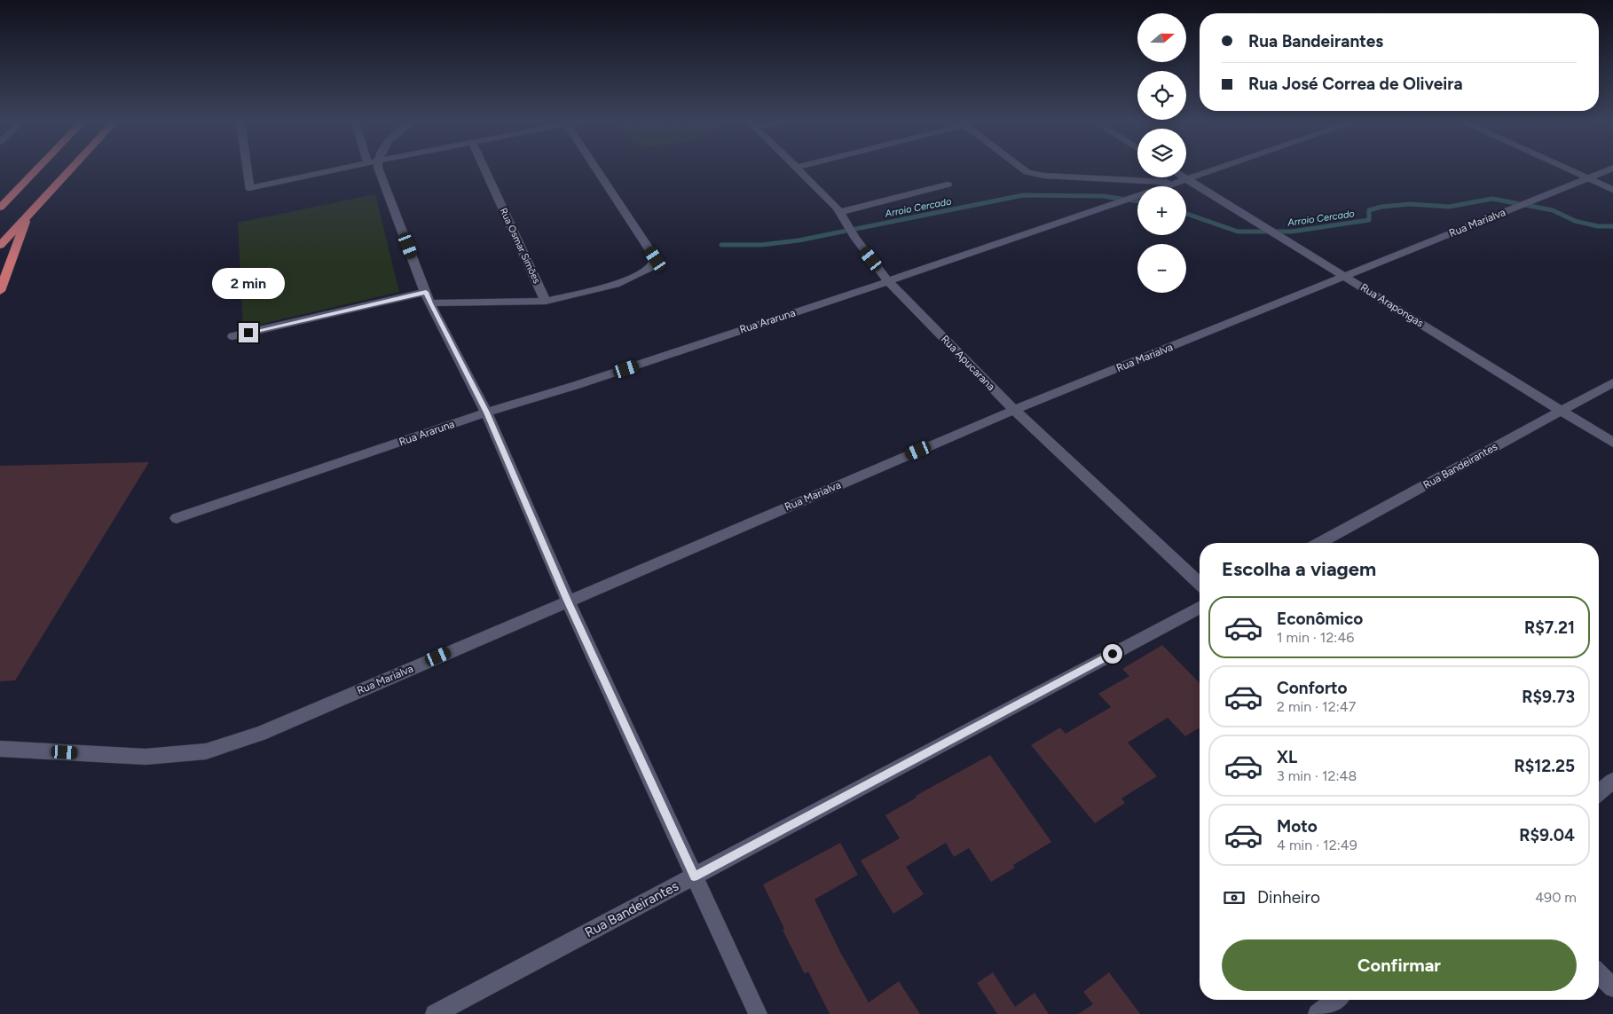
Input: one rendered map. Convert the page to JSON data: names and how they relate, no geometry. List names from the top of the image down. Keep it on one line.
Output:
{"streets":{"street":["Rua Marialva","Rua Osmar Simões","Rua Arapongas","Rua Araruna","Rua Apucarana","Rua Bandeirantes"]},"crossings":[["Rua Marialva","Rua Arapongas"],["Rua Marialva","Rua Apucarana"],["Rua Arapongas","Rua Araruna"],["Rua Arapongas","Rua Bandeirantes"],["Rua Araruna","Rua Apucarana"]],"water":["Arroio Cercado"],"north":"right","page":{"map_buttons":["+","−"],"banner":["Rua Bandeirantes","Rua José Correa de Oliveira"],"bubble":"2 min","heading":"Escolha a viagem","list":[{"name":"Econômico","note":"1 min · 12:46","value":"R$7.21"},{"name":"Conforto","note":"2 min · 12:47","value":"R$9.73"},{"name":"XL","note":"3 min · 12:48","value":"R$12.25"},{"name":"Moto","note":"4 min · 12:49","value":"R$9.04"}],"pay":["Dinheiro","490 m"],"buttons":"Confirmar"}}
